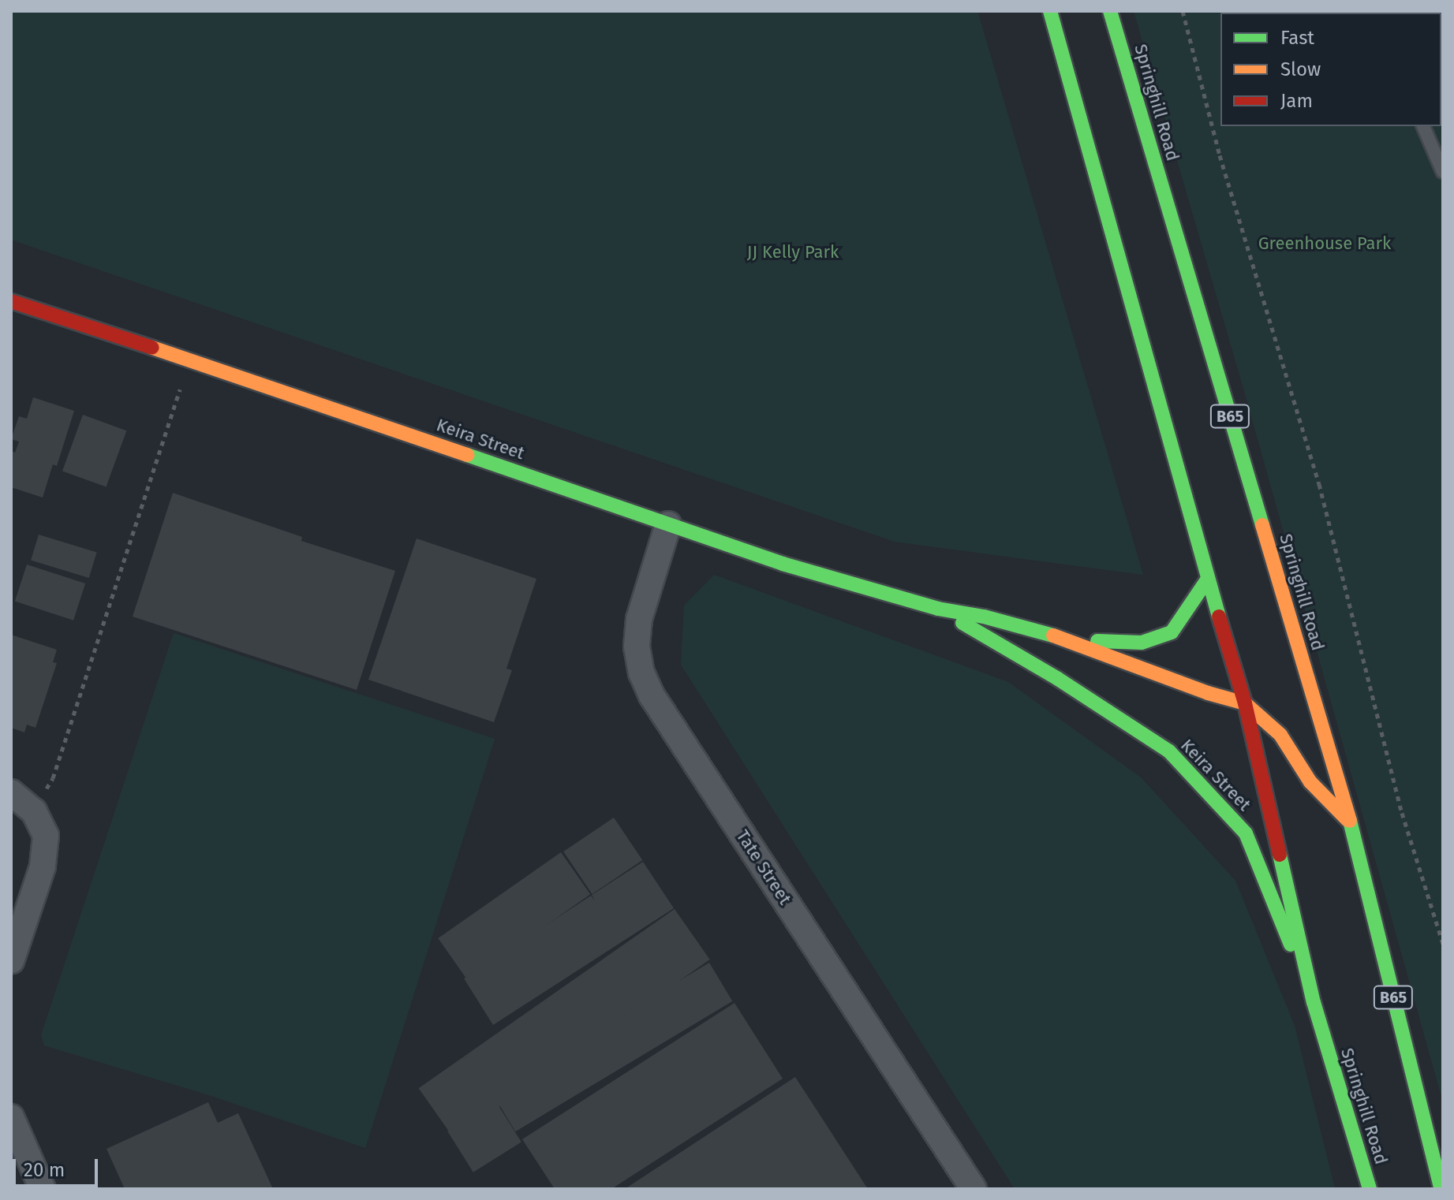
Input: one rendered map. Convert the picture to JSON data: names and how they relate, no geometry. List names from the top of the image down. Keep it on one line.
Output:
{"streets":{"main road":["Springhill Road","B65","Keira Street"],"street":["Tate Street"]},"crossings":[["Springhill Road","Keira Street"],["Keira Street","Tate Street"]],"parks":["Greenhouse Park","JJ Kelly Park"],"legend":["Fast","Slow","Jam"],"scale_bar":"20 m"}
